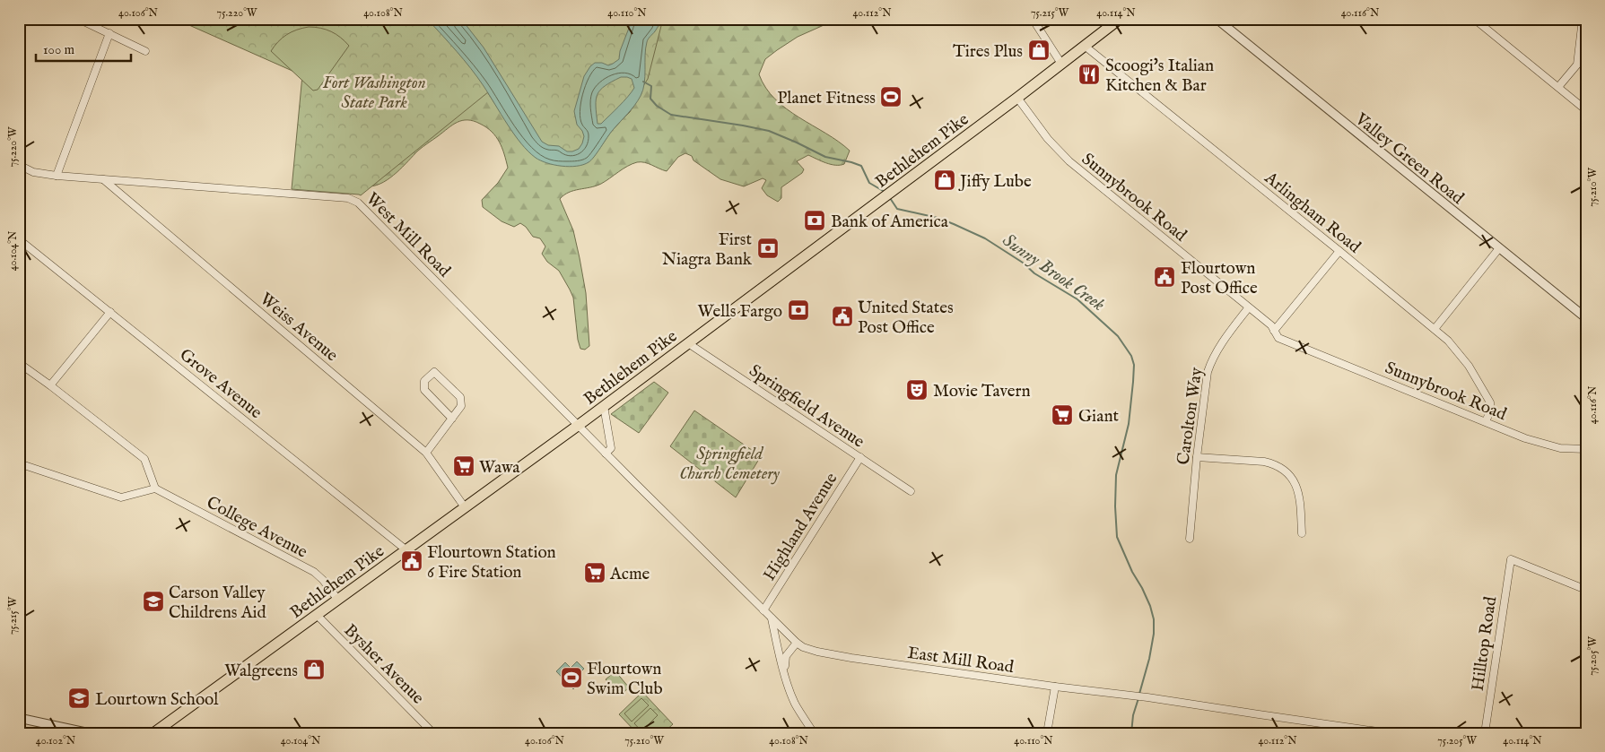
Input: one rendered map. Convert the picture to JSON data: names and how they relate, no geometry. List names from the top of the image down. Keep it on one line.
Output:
{"streets":{"main road":["Bethlehem Pike"],"street":["Valley Green Road","Sunnybrook Road","Arlingham Road","West Mill Road","Weiss Avenue","Grove Avenue","Springfield Avenue","Carolton Way","College Avenue","Highland Avenue","Hilltop Road","East Mill Road","Bysher Avenue"]},"crossings":[["Bethlehem Pike","Sunnybrook Road"],["Bethlehem Pike","Arlingham Road"],["Bethlehem Pike","West Mill Road"],["Bethlehem Pike","Weiss Avenue"],["Bethlehem Pike","Grove Avenue"],["Bethlehem Pike","Springfield Avenue"],["Bethlehem Pike","College Avenue"],["Bethlehem Pike","Bysher Avenue"],["Sunnybrook Road","Arlingham Road"],["Sunnybrook Road","Carolton Way"],["West Mill Road","Weiss Avenue"],["West Mill Road","East Mill Road"],["Springfield Avenue","Highland Avenue"],["Highland Avenue","East Mill Road"]],"water":["Sunny Brook Creek"],"parks":["Fort Washington State Park","Springfield Church Cemetery"],"places":{"shop":["Tires Plus","Jiffy Lube","Walgreens"],"restaurant":["Scoogi's Italian Kitchen & Bar"],"sports":["Planet Fitness","Flourtown Swim Club"],"bank":["Bank of America","First Niagra Bank","Wells Fargo"],"public building":["Flourtown Post Office","United States Post Office","Flourtown Station 6 Fire Station"],"theatre":["Movie Tavern"],"supermarket":["Giant","Wawa","Acme"],"school or university":["Carson Valley Childrens Aid","Lourtown School"]},"scale_bar":"100 m","coordinates":["40.106°N","75.220°W","40.108°N","40.110°N","40.112°N","75.215°W","40.114°N","40.116°N","75.210°W","40.104°N","75.205°W","40.102°N"]}
